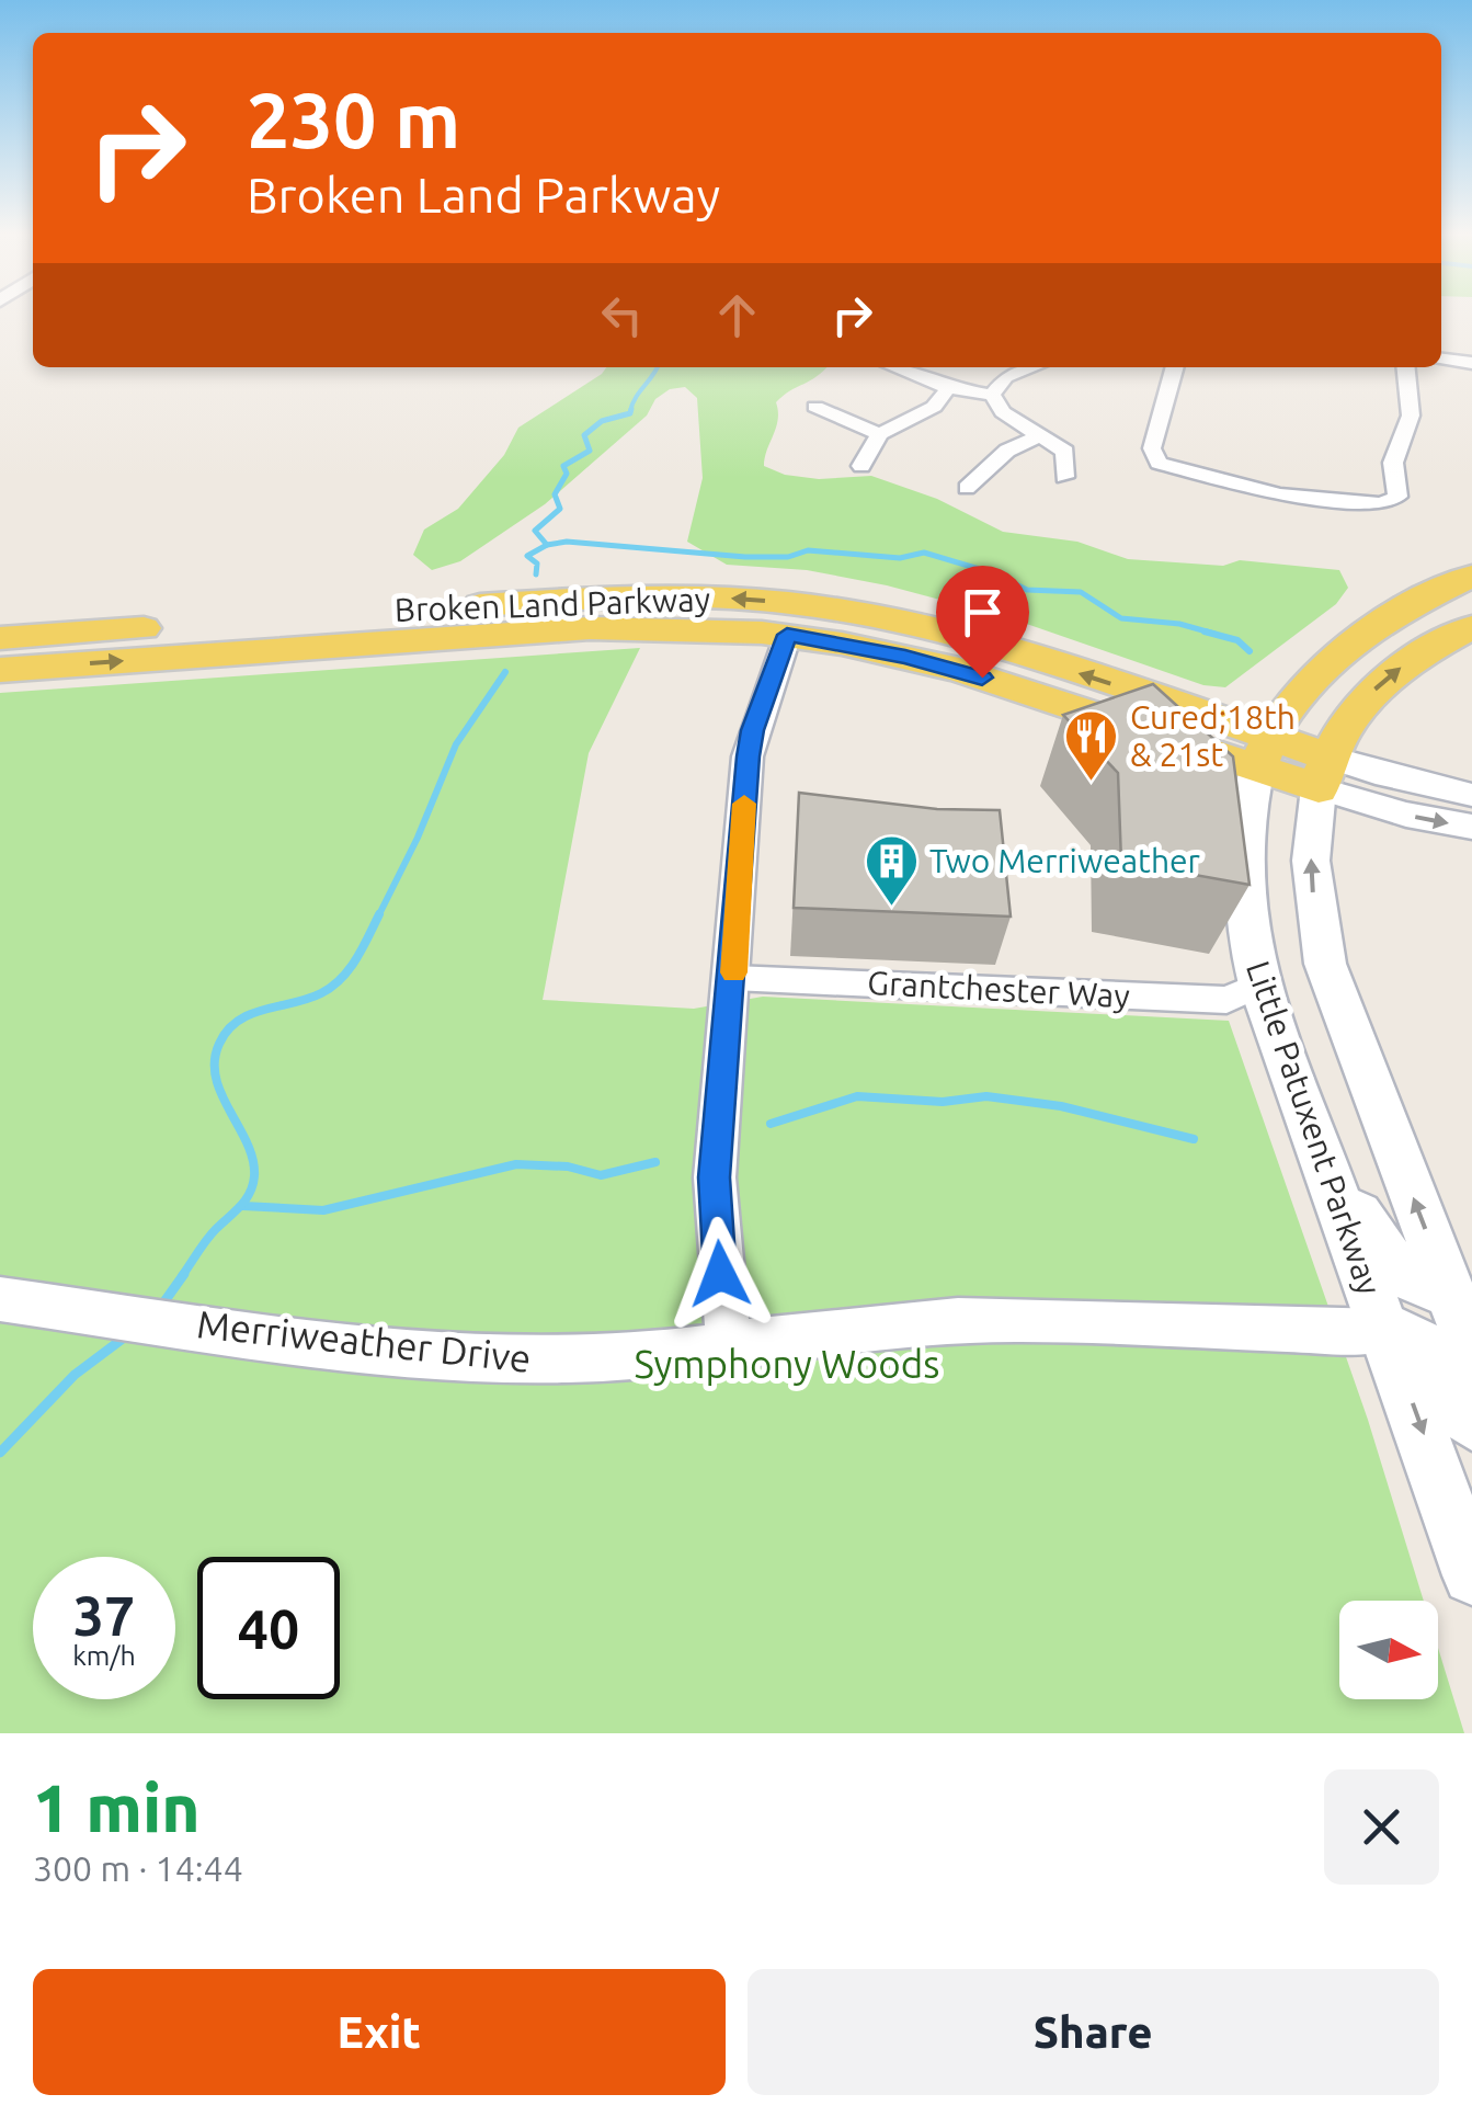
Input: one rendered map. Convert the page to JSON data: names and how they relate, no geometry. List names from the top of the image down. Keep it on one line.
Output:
{"streets":{"main road":["Broken Land Parkway","Little Patuxent Parkway"],"street":["Grantchester Way","Merriweather Drive"]},"crossings":[["Broken Land Parkway","Little Patuxent Parkway"],["Grantchester Way","Little Patuxent Parkway"],["Little Patuxent Parkway","Merriweather Drive"]],"parks":["Symphony Woods"],"places":{"restaurant":["Cured;18th & 21st"],"building":["Two Merriweather"]},"north":"right","page":{"turn":["230 m","Broken Land Parkway"],"speed":"37 km/h","limit":"40","heading":["1 min","300 m · 14:44"],"buttons":["Exit","Share"]}}
